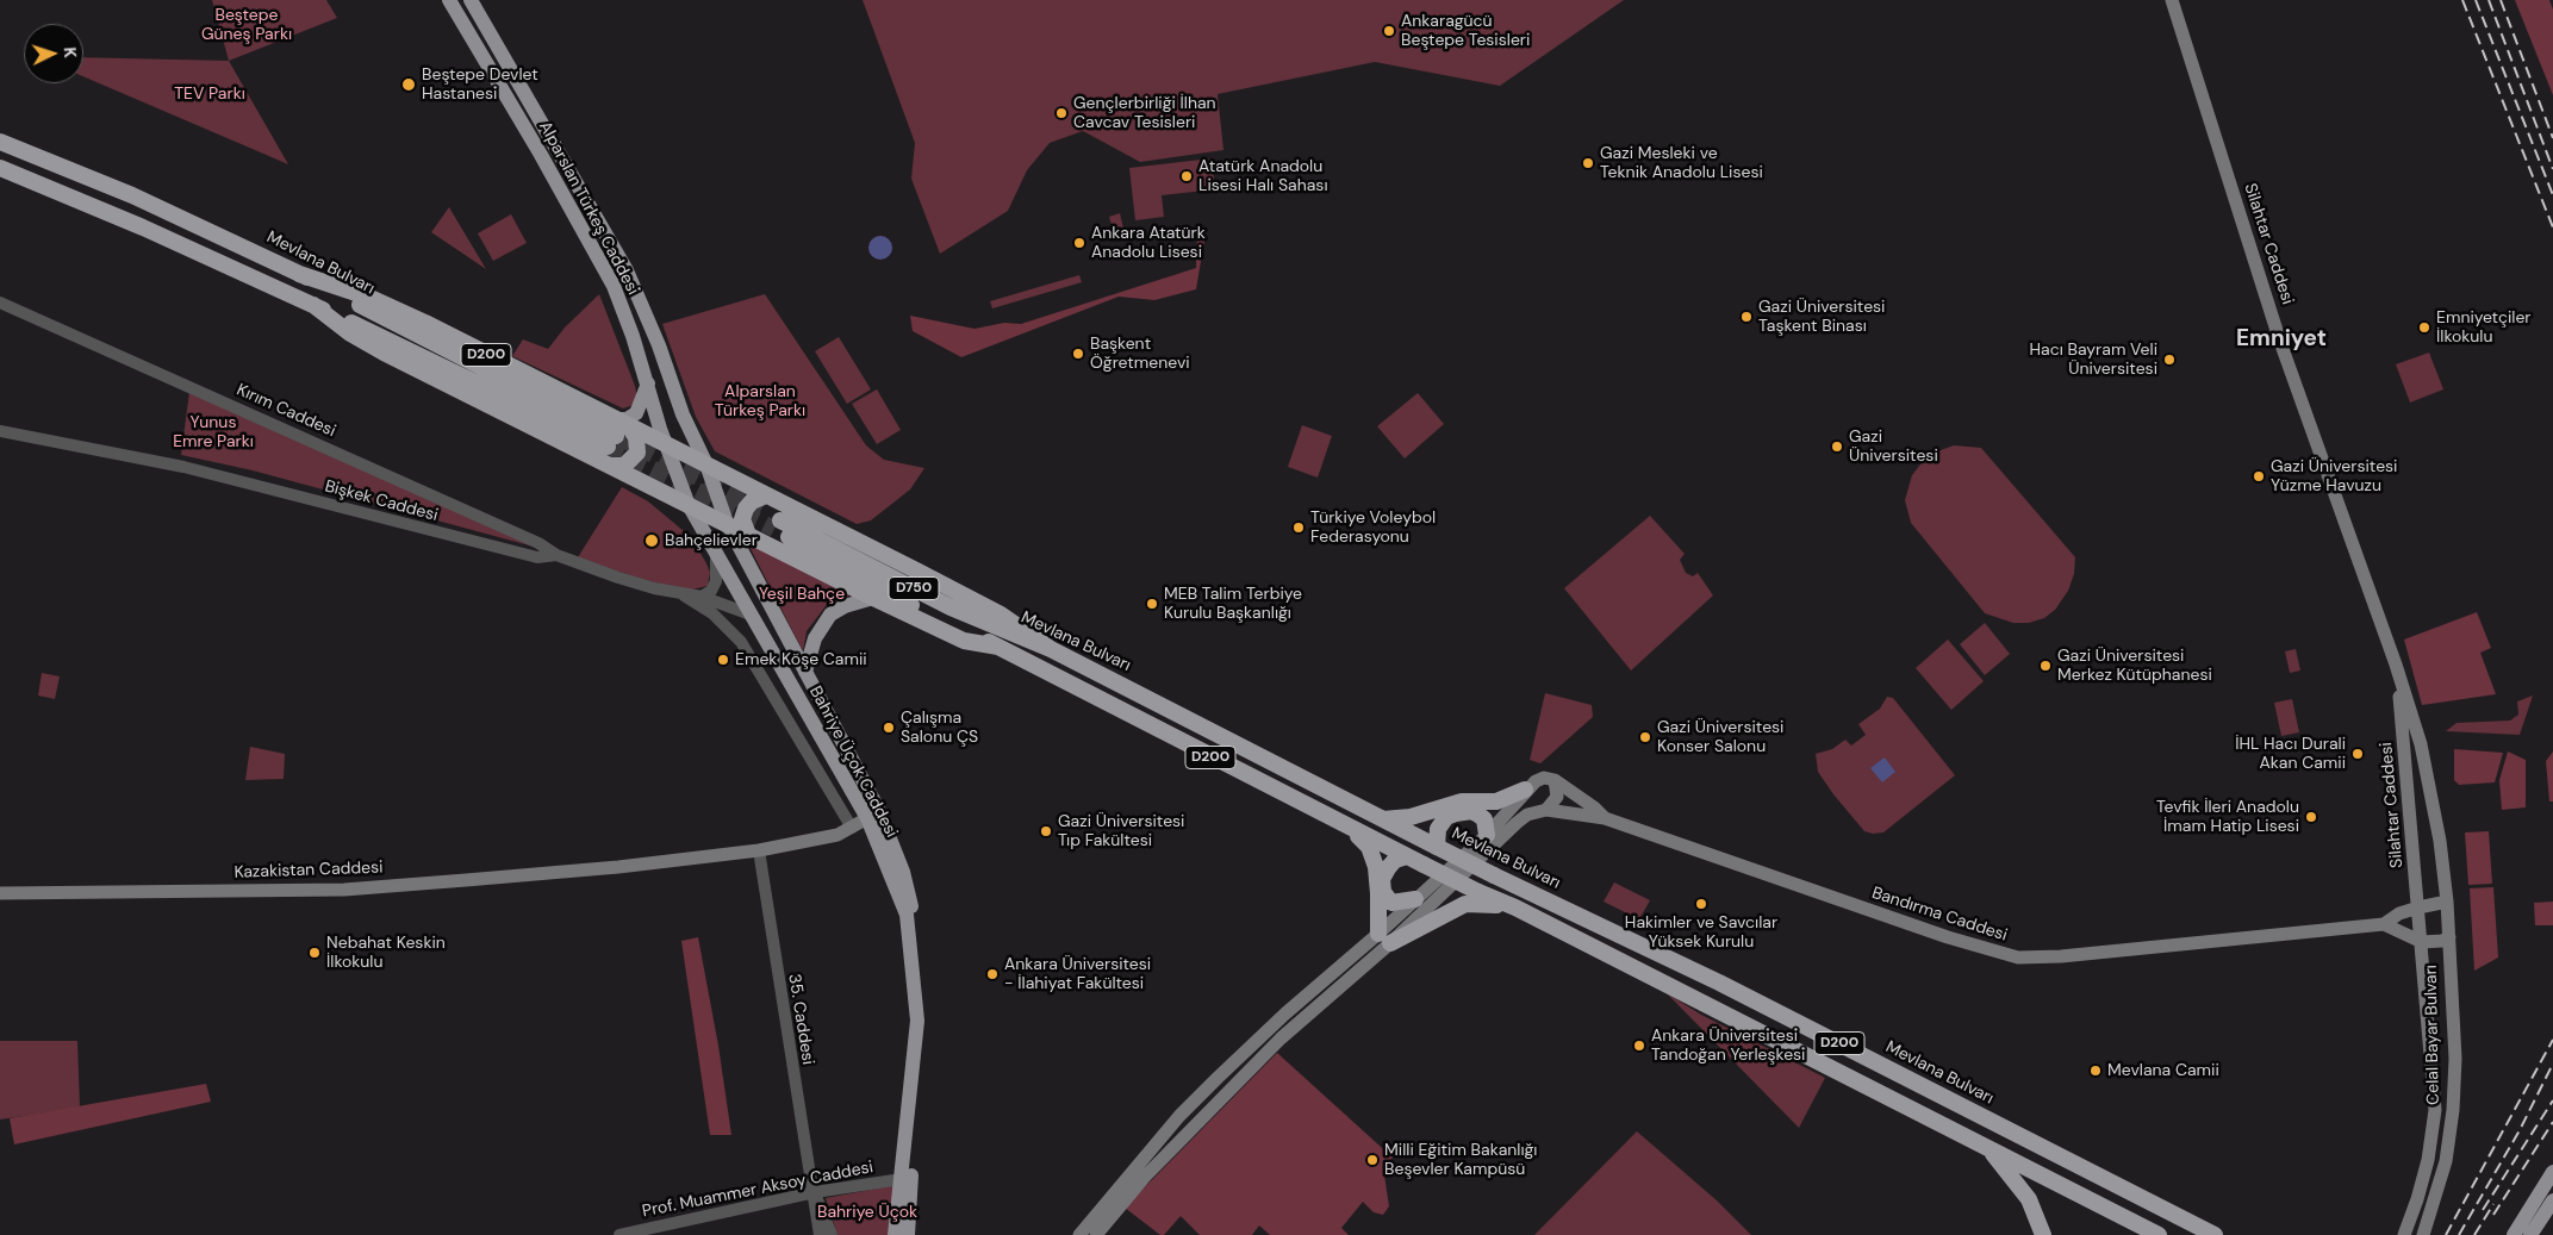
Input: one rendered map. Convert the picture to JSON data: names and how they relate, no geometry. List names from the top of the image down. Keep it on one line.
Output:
{"streets":{"highway":["Mevlana Bulvarı","D200","D750"],"main road":["Alparslan Türkeş Caddesi","Silahtar Caddesi","Bahriye Üçok Caddesi","Kazakistan Caddesi","Bandırma Caddesi","Celal Bayar Bulvarı"],"street":["Kırım Caddesi","Bişkek Caddesi","35. Caddesi","Prof. Muammer Aksoy Caddesi"]},"crossings":[["Alparslan Türkeş Caddesi","D200"],["Alparslan Türkeş Caddesi","Bahriye Üçok Caddesi"],["Silahtar Caddesi","Bandırma Caddesi"],["Silahtar Caddesi","Celal Bayar Bulvarı"],["Mevlana Bulvarı","D200"],["Kırım Caddesi","Bişkek Caddesi"],["Bişkek Caddesi","Bahriye Üçok Caddesi"],["Bahriye Üçok Caddesi","Kazakistan Caddesi"],["Bahriye Üçok Caddesi","Prof. Muammer Aksoy Caddesi"],["Kazakistan Caddesi","35. Caddesi"],["35. Caddesi","Prof. Muammer Aksoy Caddesi"]],"districts":["Emniyet"],"parks":["Beştepe Güneş Parkı","TEV Parkı","Alparslan Türkeş Parkı","Yunus Emre Parkı","Yeşil Bahçe","Bahriye Üçok"],"places":["Ankaragücü Beştepe Tesisleri","Beştepe Devlet Hastanesi","Gençlerbirliği İlhan Cavcav Tesisleri","Gazi Mesleki ve Teknik Anadolu Lisesi","Atatürk Anadolu Lisesi Halı Sahası","Ankara Atatürk Anadolu Lisesi","Gazi Üniversitesi Taşkent Binası","Emniyetçiler İlkokulu","Başkent Öğretmenevi","Hacı Bayram Veli Üniversitesi","Gazi Üniversitesi","Gazi Üniversitesi Yüzme Havuzu","Türkiye Voleybol Federasyonu","Bahçelievler","MEB Talim Terbiye Kurulu Başkanlığı","Emek Köşe Camii","Gazi Üniversitesi Merkez Kütüphanesi","Çalışma Salonu ÇS","Gazi Üniversitesi Konser Salonu","İHL Hacı Durali Akan Camii","Tevfik İleri Anadolu İmam Hatip Lisesi","Gazi Üniversitesi Tıp Fakültesi","Hakimler ve Savcılar Yüksek Kurulu","Nebahat Keskin İlkokulu","Ankara Üniversitesi - İlahiyat Fakültesi","Ankara Üniversitesi Tandoğan Yerleşkesi","Mevlana Camii","Milli Eğitim Bakanlığı Beşevler Kampüsü"],"north":"right"}
